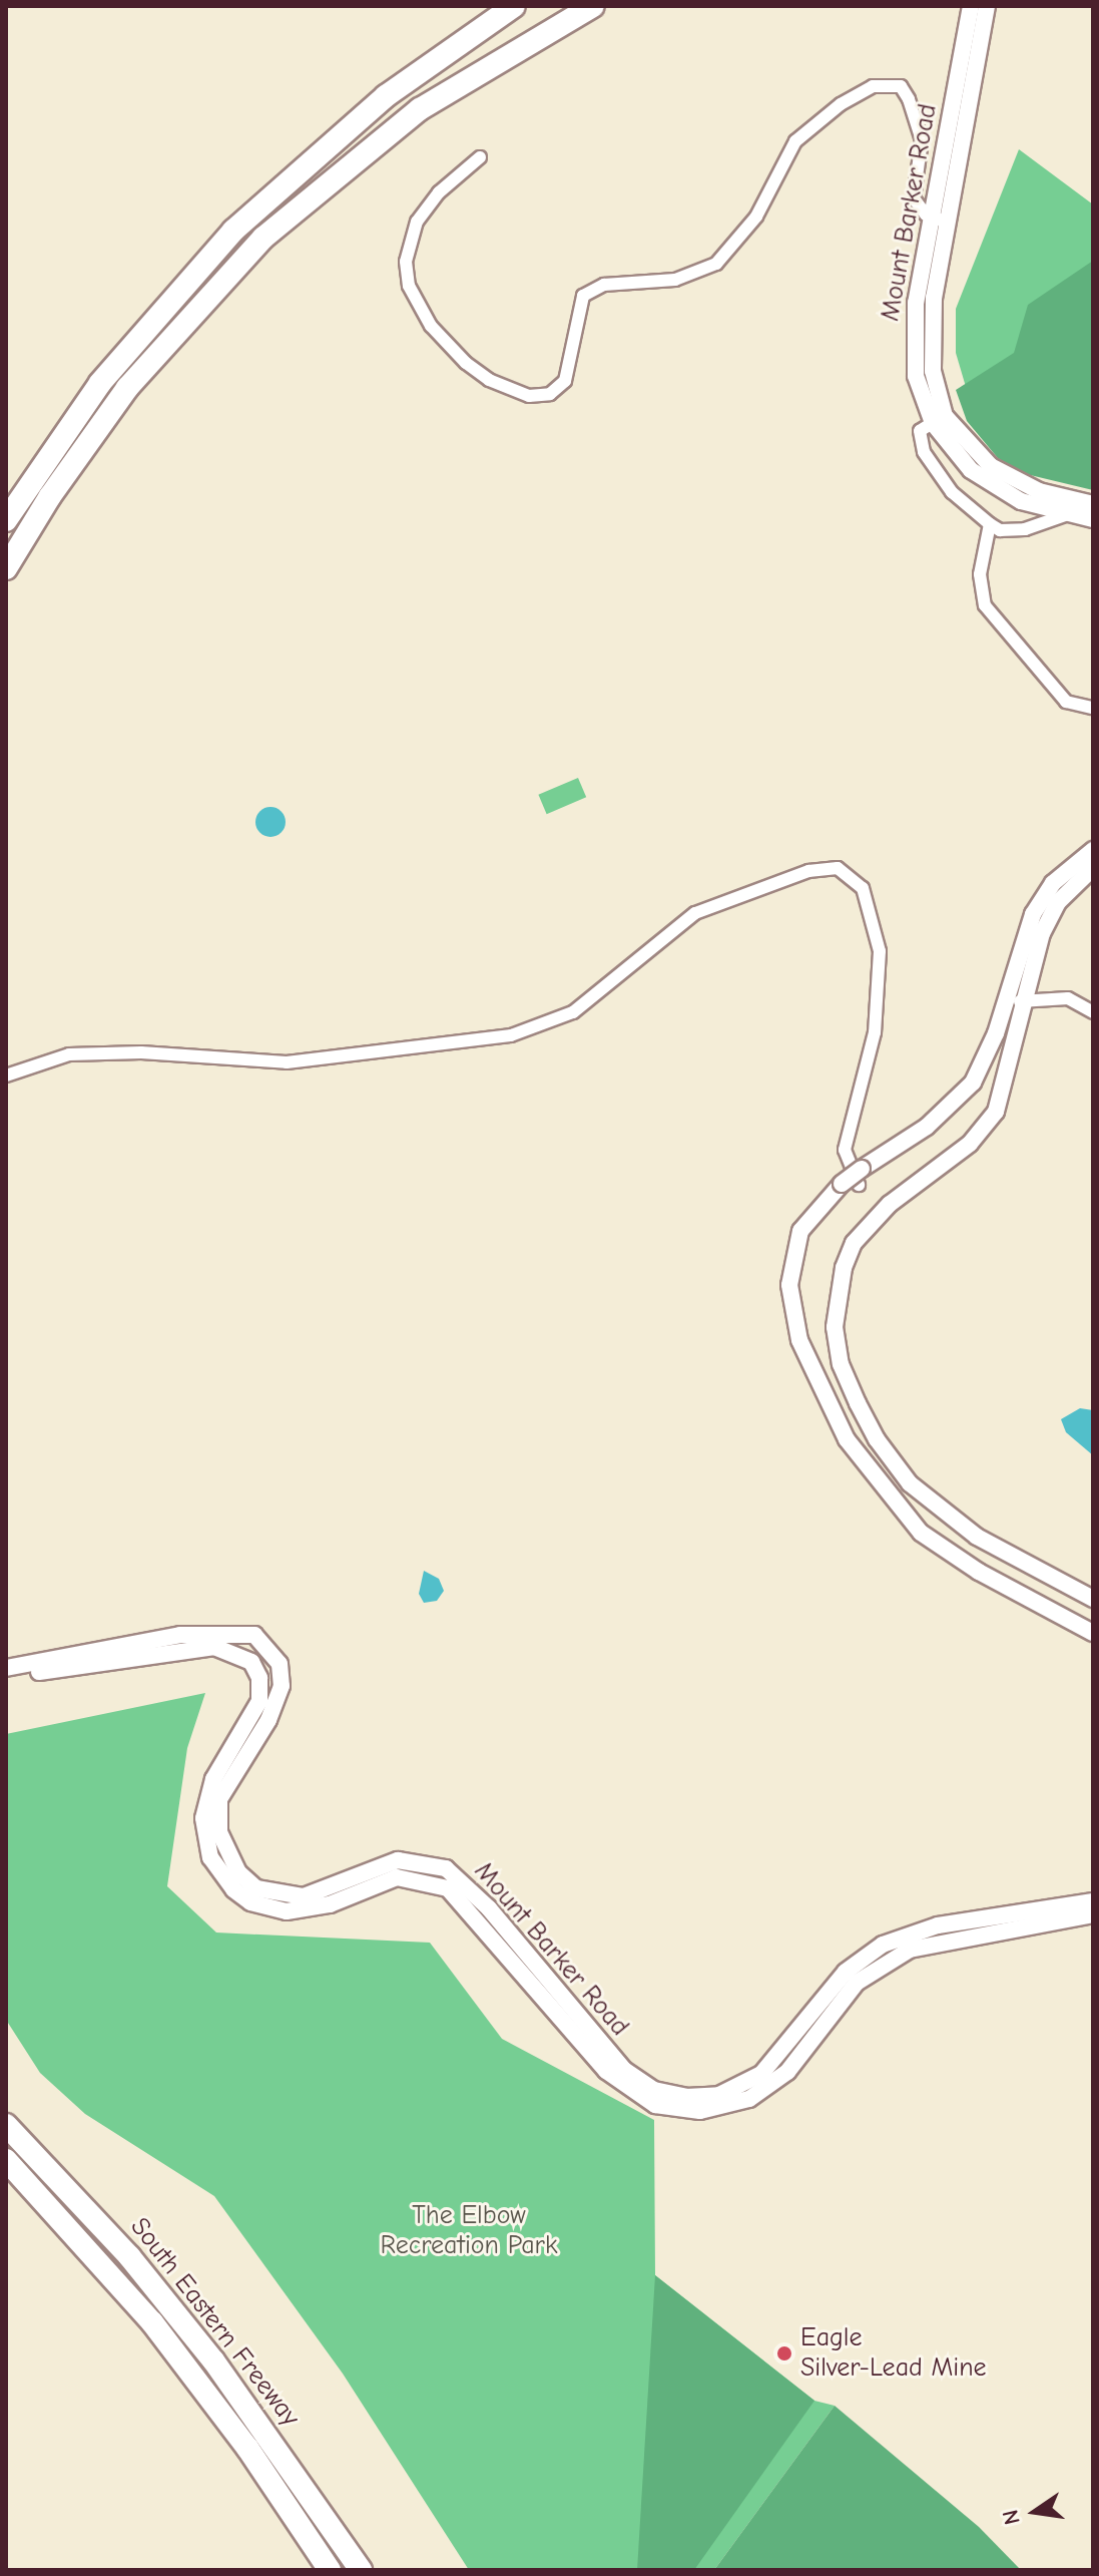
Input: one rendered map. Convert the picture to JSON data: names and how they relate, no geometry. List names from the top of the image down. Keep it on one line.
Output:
{"streets":{"highway":["South Eastern Freeway"],"main road":["Mount Barker Road"]},"parks":["The Elbow Recreation Park"],"places":["Eagle Silver-Lead Mine"],"north":"left"}
